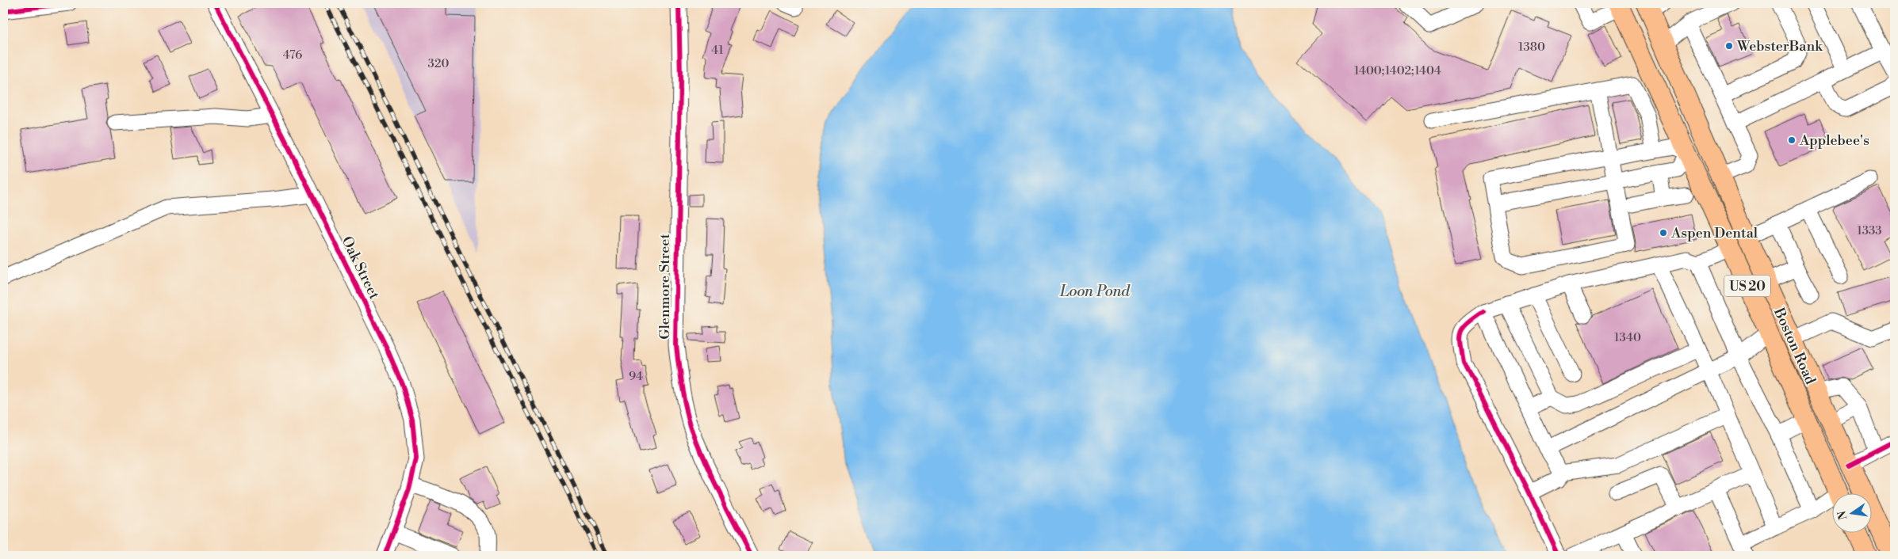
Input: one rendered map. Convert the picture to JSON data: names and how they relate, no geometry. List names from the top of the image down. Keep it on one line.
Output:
{"streets":{"main road":["US 20","Boston Road"],"street":["Oak Street","Glenmore Street"]},"water":["Loon Pond"],"places":["WebsterBank","Applebee's","Aspen Dental"],"house_numbers":["1380","41","476","320","1400;1402;1404","1333","1340","94"],"north":"left"}
